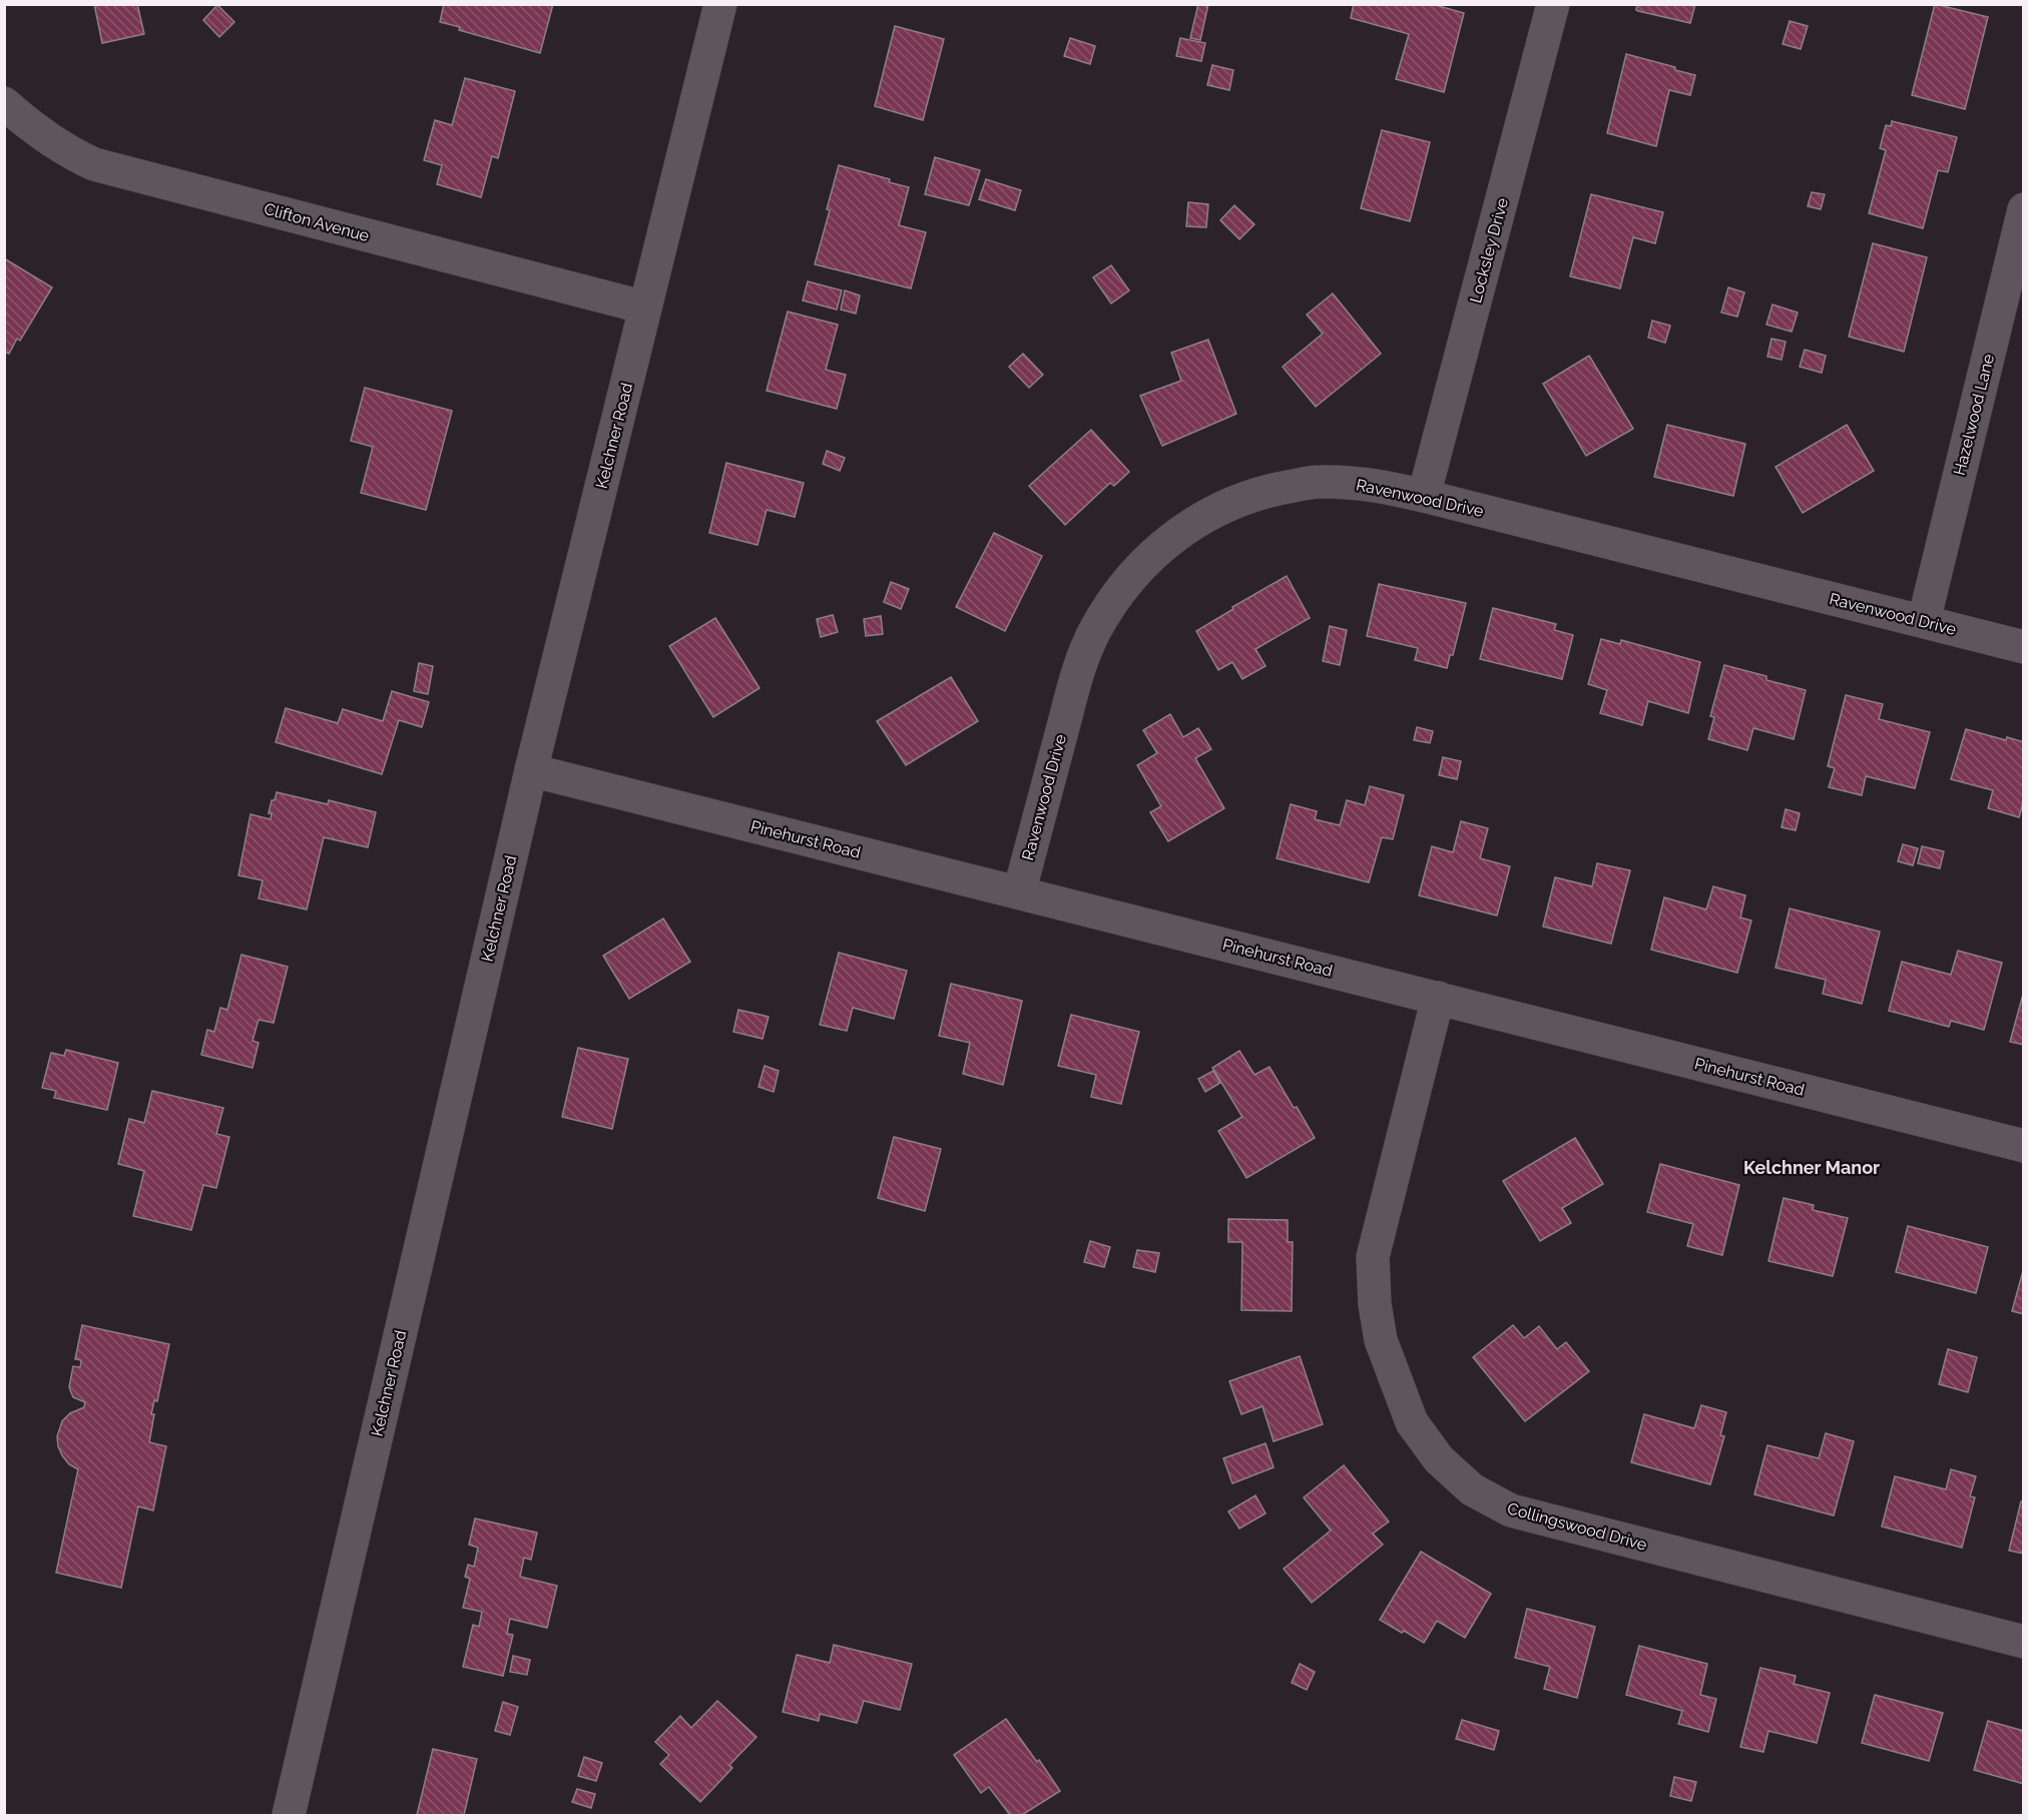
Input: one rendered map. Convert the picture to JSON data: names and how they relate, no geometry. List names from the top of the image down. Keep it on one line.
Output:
{"streets":{"street":["Clifton Avenue","Locksley Drive","Hazelwood Lane","Kelchner Road","Ravenwood Drive","Pinehurst Road","Collingswood Drive"]},"crossings":[["Clifton Avenue","Kelchner Road"],["Locksley Drive","Ravenwood Drive"],["Hazelwood Lane","Ravenwood Drive"],["Kelchner Road","Pinehurst Road"],["Ravenwood Drive","Pinehurst Road"],["Pinehurst Road","Collingswood Drive"]],"districts":["Kelchner Manor"]}
